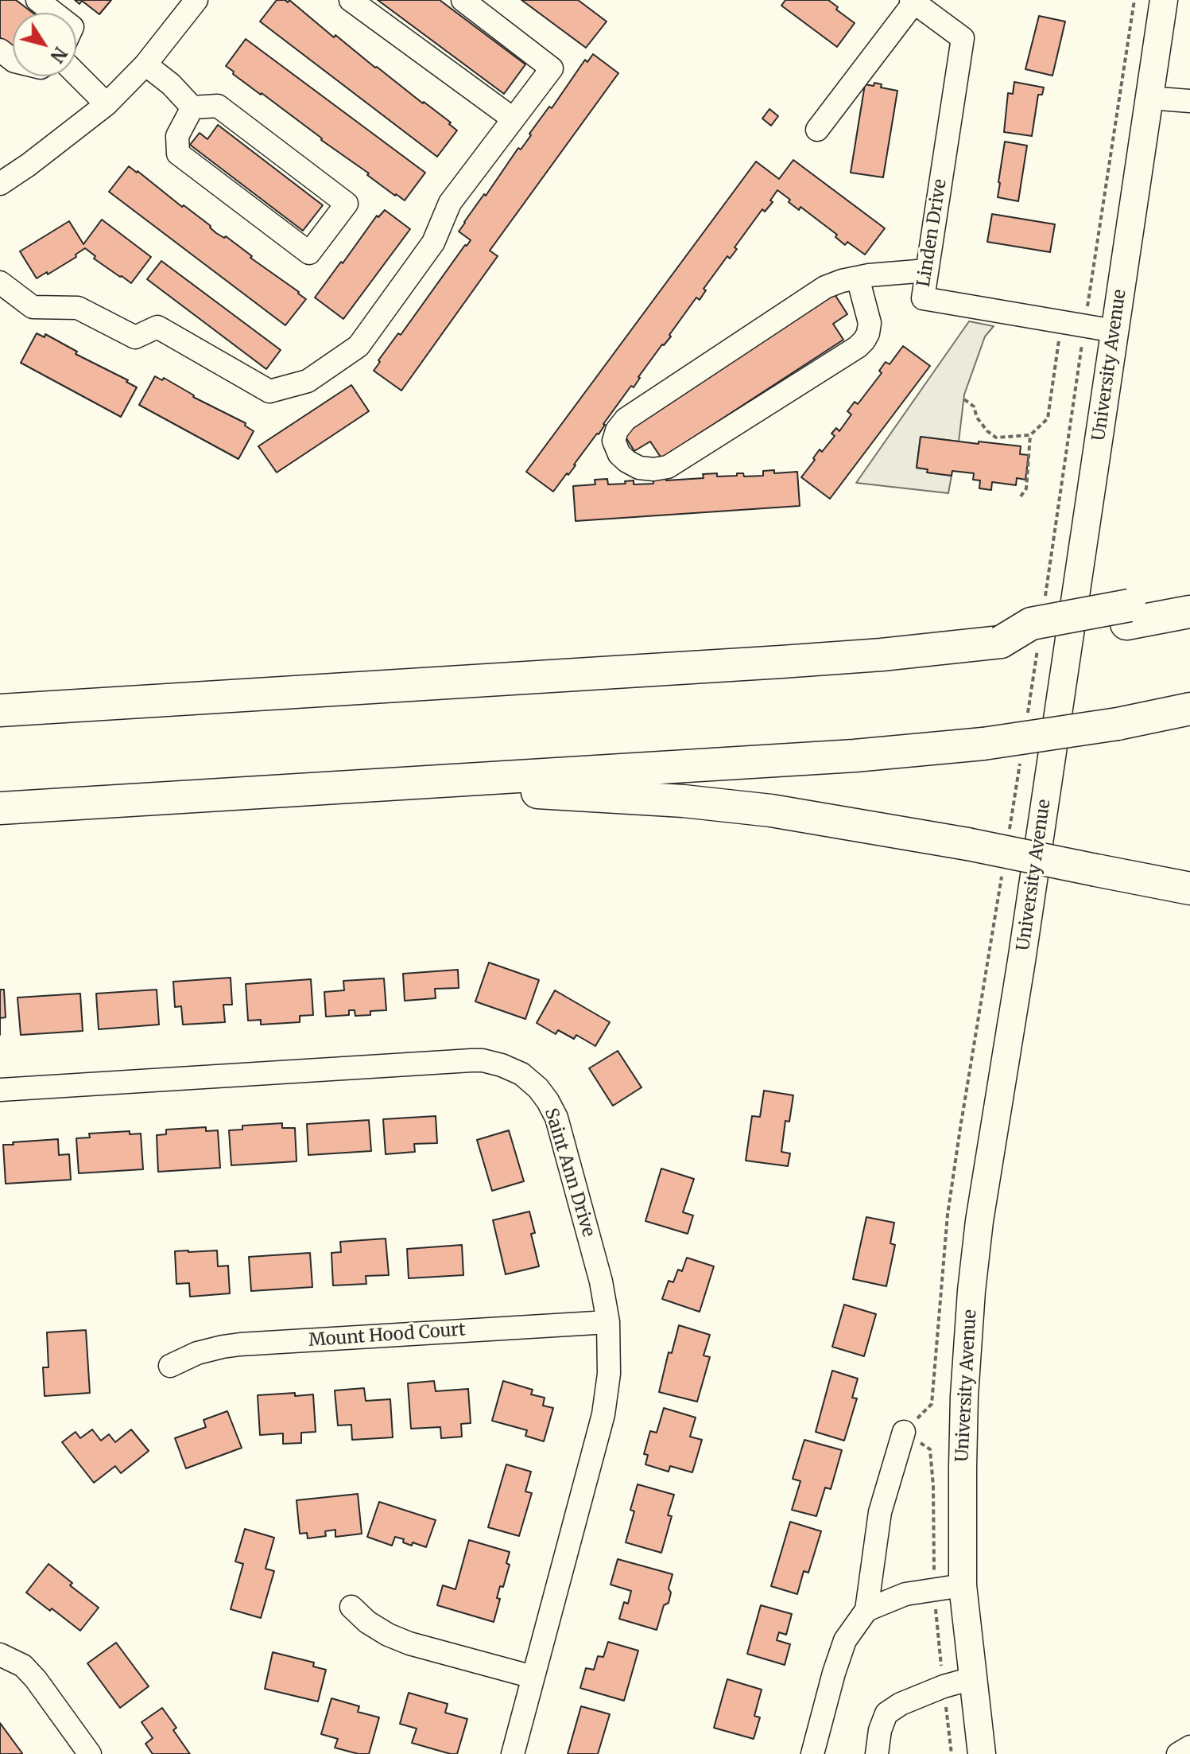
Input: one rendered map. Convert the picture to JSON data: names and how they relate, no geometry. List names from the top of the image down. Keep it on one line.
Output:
{"streets":{"main road":["University Avenue"],"street":["Linden Drive","Saint Ann Drive","Mount Hood Court"]},"crossings":[["Linden Drive","University Avenue"],["Saint Ann Drive","Mount Hood Court"]],"north":"bottom right"}
